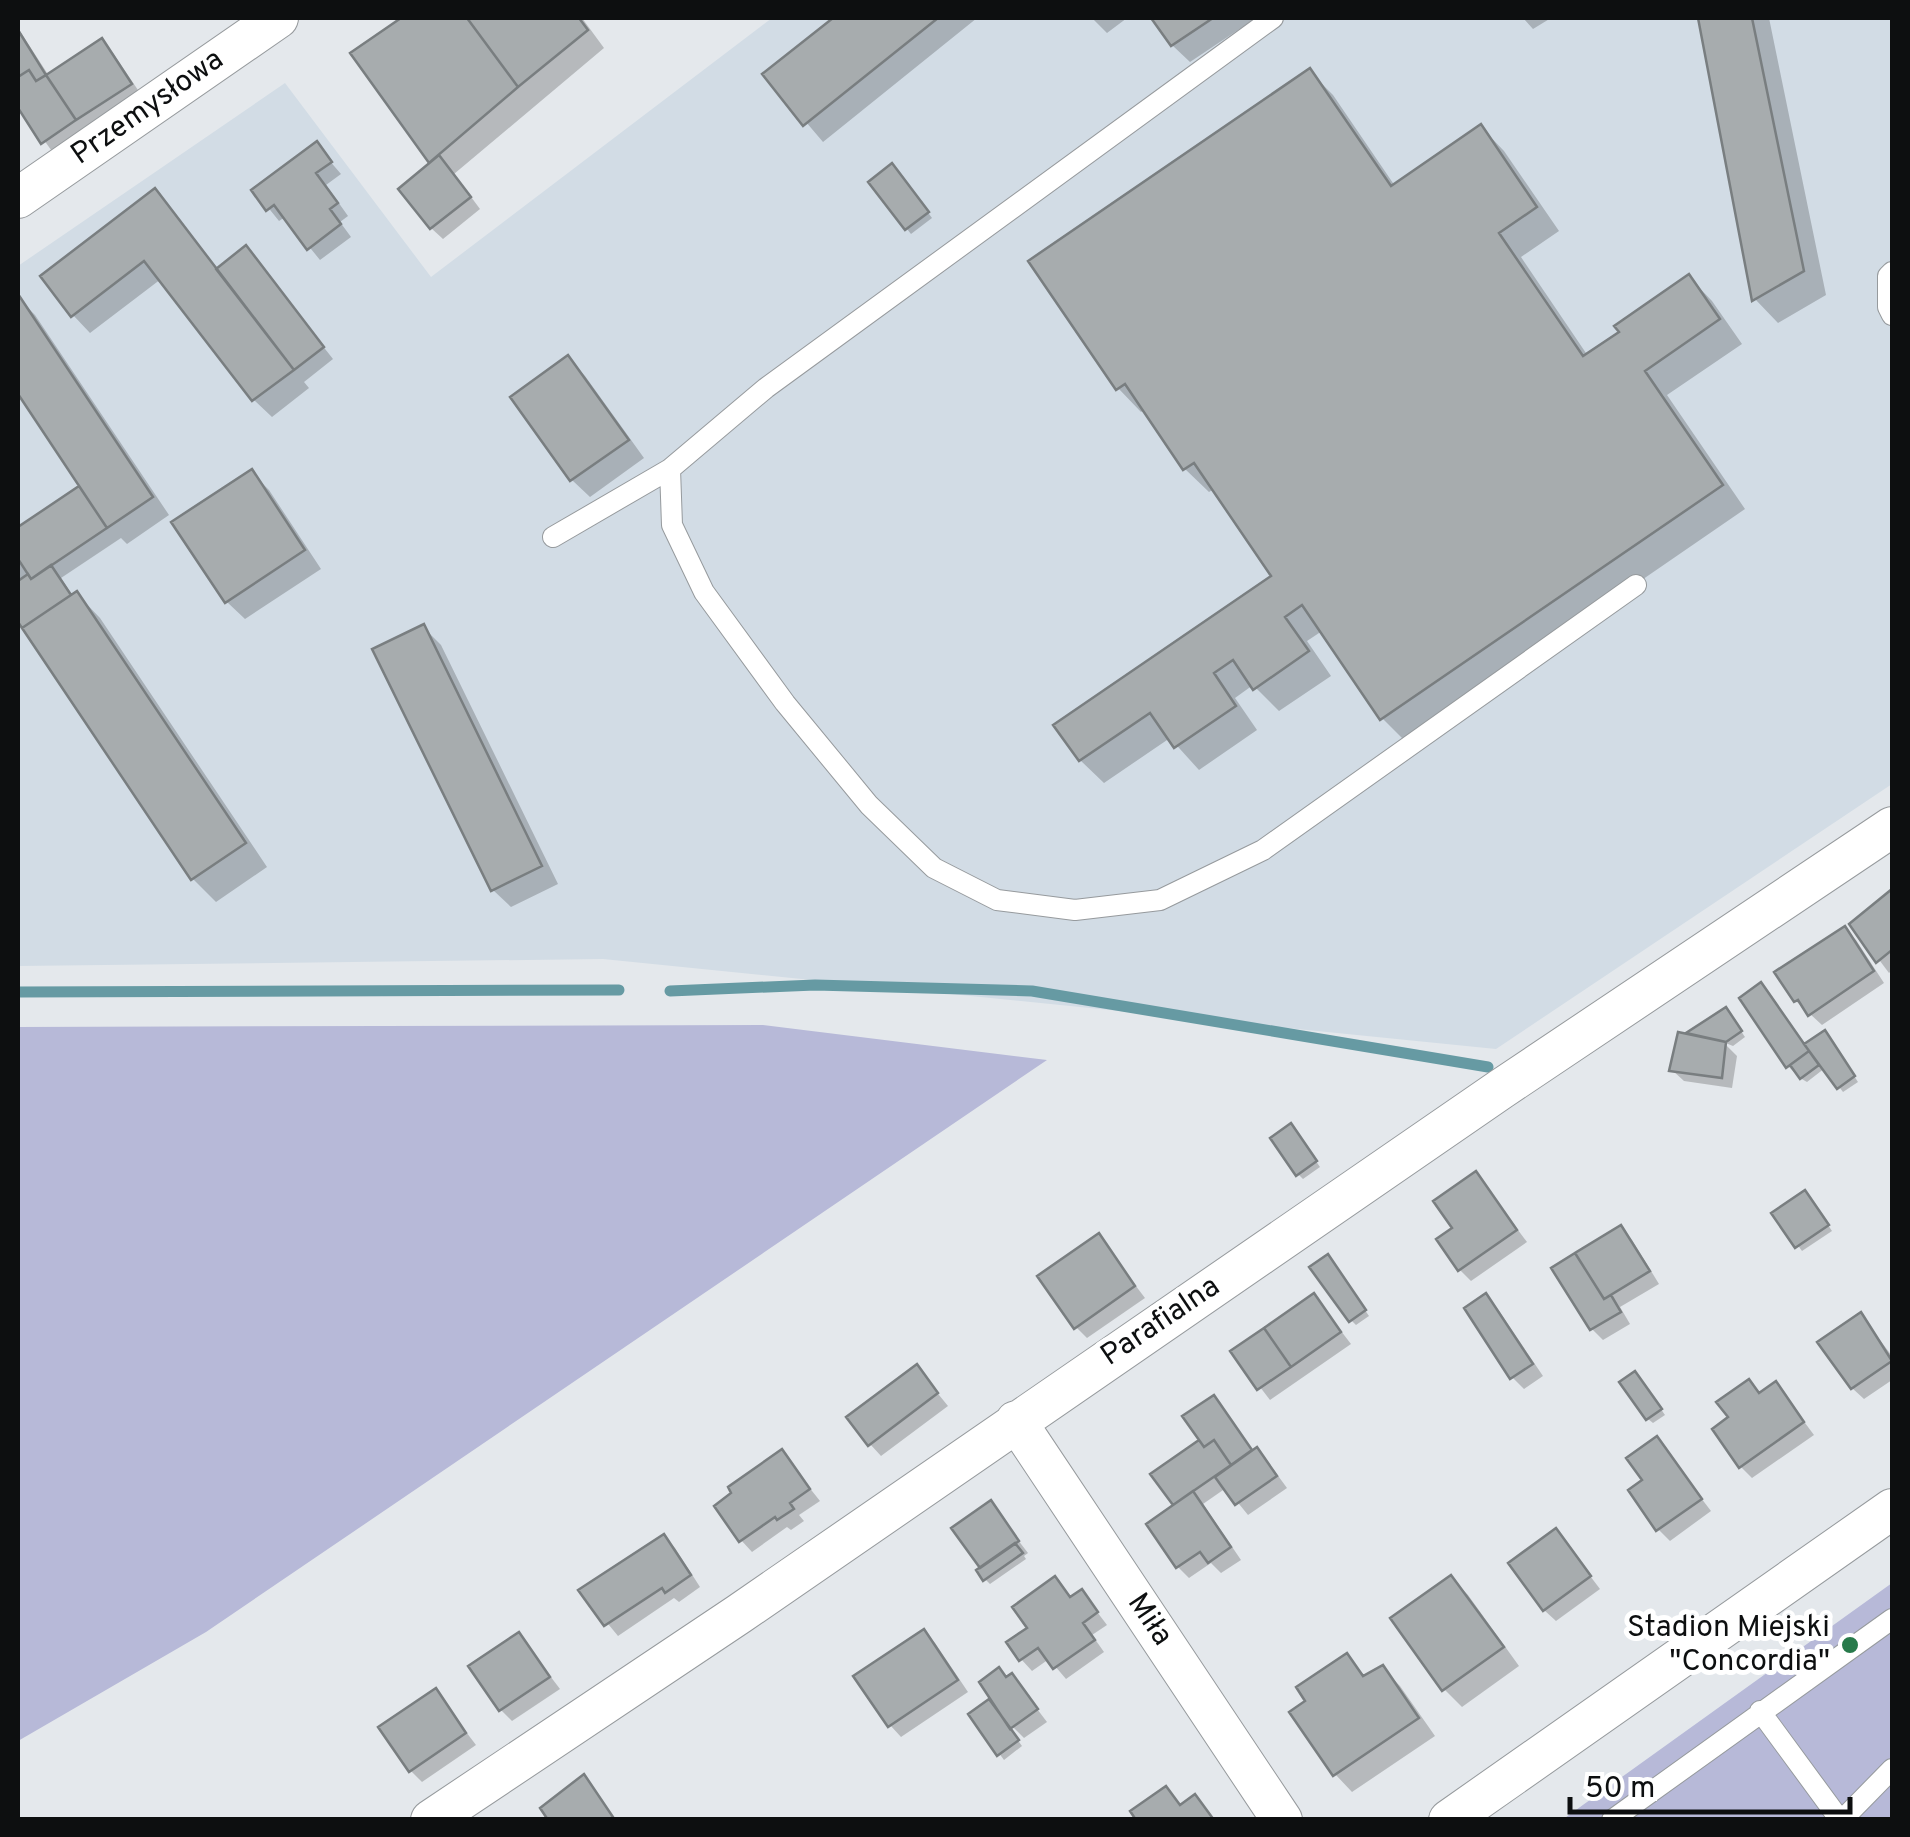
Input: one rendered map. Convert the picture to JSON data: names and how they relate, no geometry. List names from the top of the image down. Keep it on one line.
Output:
{"streets":{"street":["Przemysłowa","Parafialna","Miła"]},"crossings":[["Parafialna","Miła"]],"places":["Stadion Miejski \"Concordia\""],"scale_bar":"50 m"}
